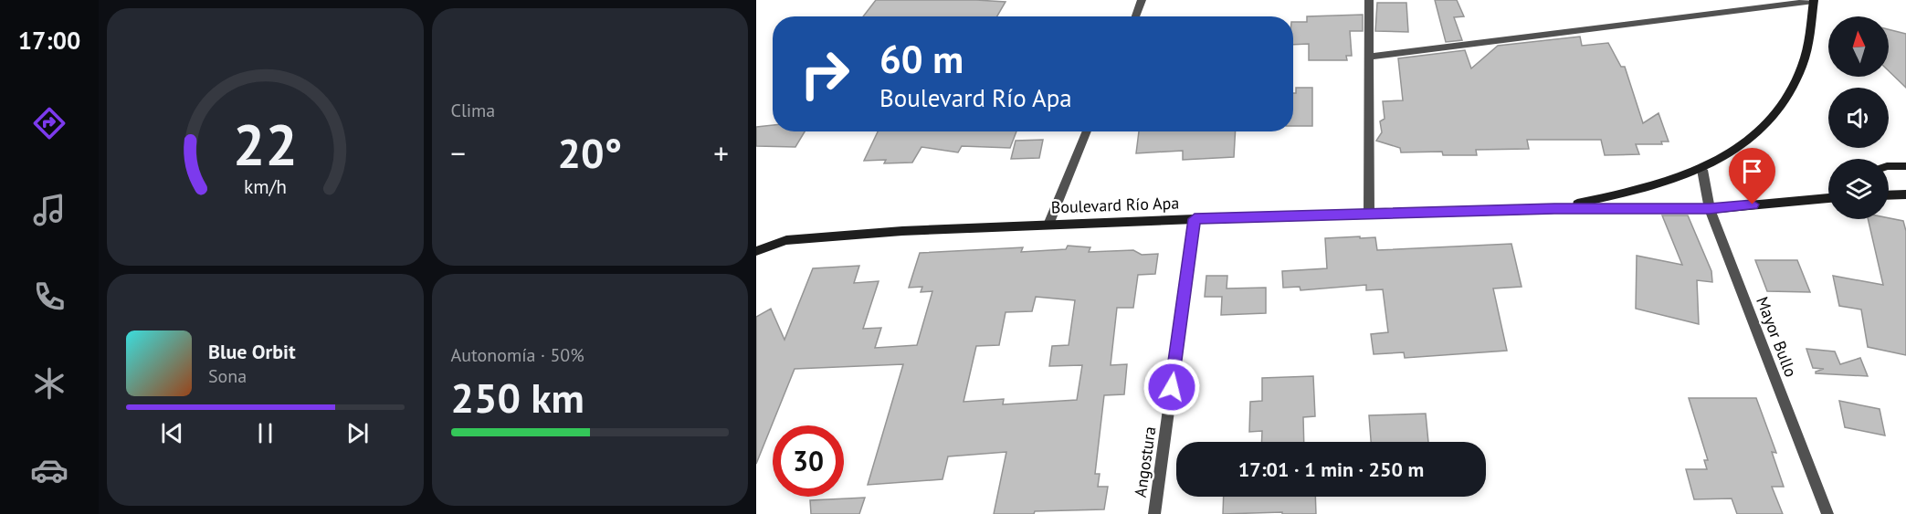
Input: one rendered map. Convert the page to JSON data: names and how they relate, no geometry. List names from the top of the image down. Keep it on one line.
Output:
{"streets":{"main road":["Boulevard Río Apa"],"street":["Mayor Bullo","Angostura"]},"crossings":[["Boulevard Río Apa","Mayor Bullo"],["Boulevard Río Apa","Angostura"]],"north":"top","page":{"tabs":"17:00","tile":["Clima",["Autonomía · 50%","250 km"]],"turn":["60 m","Boulevard Río Apa"],"heat":["−","20°","+"],"song":["Blue Orbit","Sona"],"limit":"30","trip":"17:01 · 1 min · 250 m","gauge":["22","km/h"]}}
